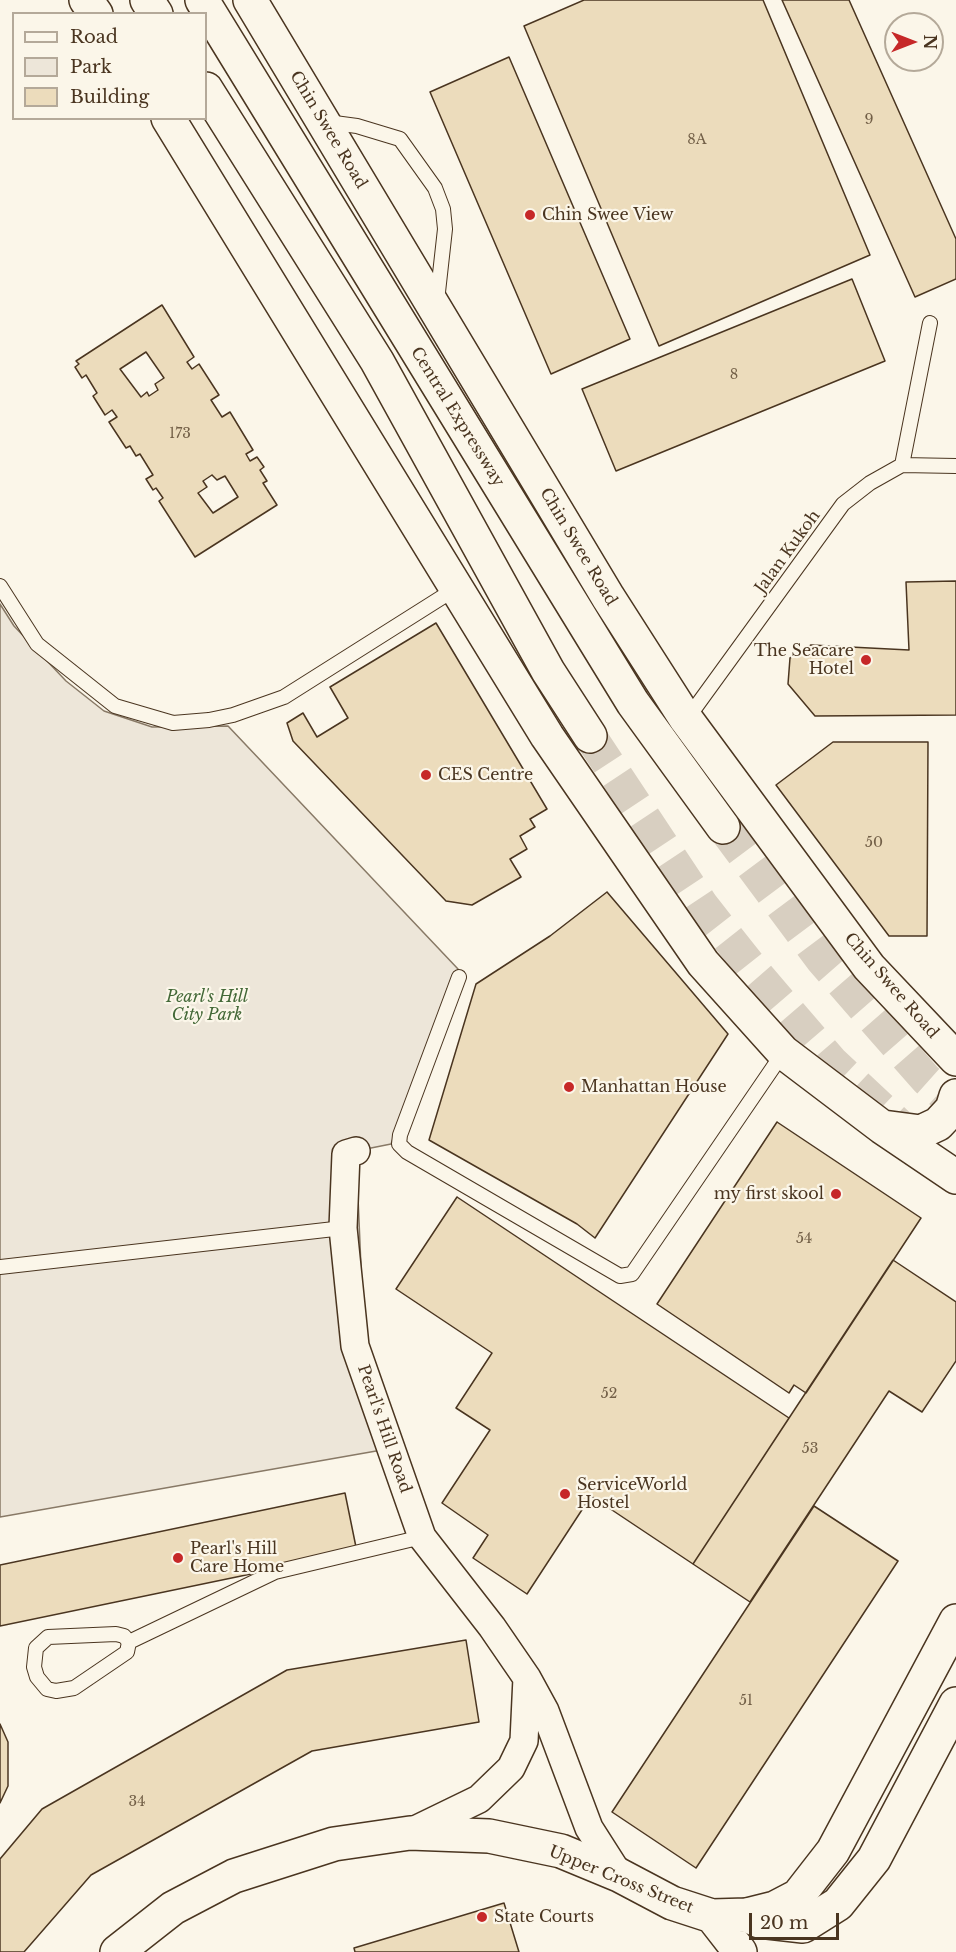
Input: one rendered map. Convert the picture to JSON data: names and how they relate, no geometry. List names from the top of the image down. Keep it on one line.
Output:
{"streets":{"main road":["Chin Swee Road","Central Expressway","Upper Cross Street"],"street":["Pearl's Hill Road"],"lane":["Jalan Kukoh"]},"crossings":[["Chin Swee Road","Jalan Kukoh"],["Pearl's Hill Road","Upper Cross Street"]],"parks":["Pearl's Hill City Park"],"places":["Chin Swee View","The Seacare Hotel","CES Centre","Manhattan House","my first skool","ServiceWorld Hostel","Pearl's Hill Care Home","State Courts"],"house_numbers":["9","8A","8","173","50","54","52","53","51","34"],"legend":["Road","Park","Building"],"scale_bar":"20 m","north":"right"}
